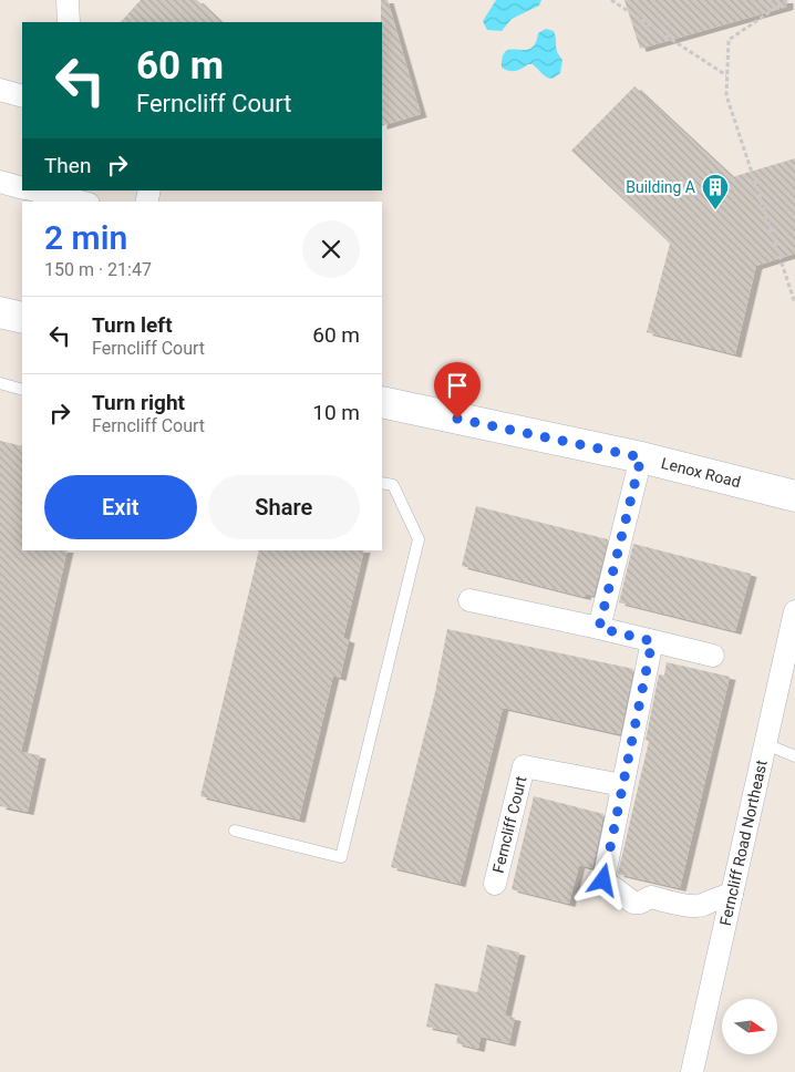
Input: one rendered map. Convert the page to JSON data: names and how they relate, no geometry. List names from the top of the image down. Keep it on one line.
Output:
{"streets":{"street":["Lenox Road","Ferncliff Court","Ferncliff Road Northeast"]},"places":{"building":["Building A"]},"north":"right","page":{"turn":["60 m","Ferncliff Court"],"then":"Then","heading":["2 min","150 m · 21:47"],"list":[{"name":"Turn left","note":"Ferncliff Court","value":"60 m"},{"name":"Turn right","note":"Ferncliff Court","value":"10 m"}],"buttons":["Exit","Share"]}}
